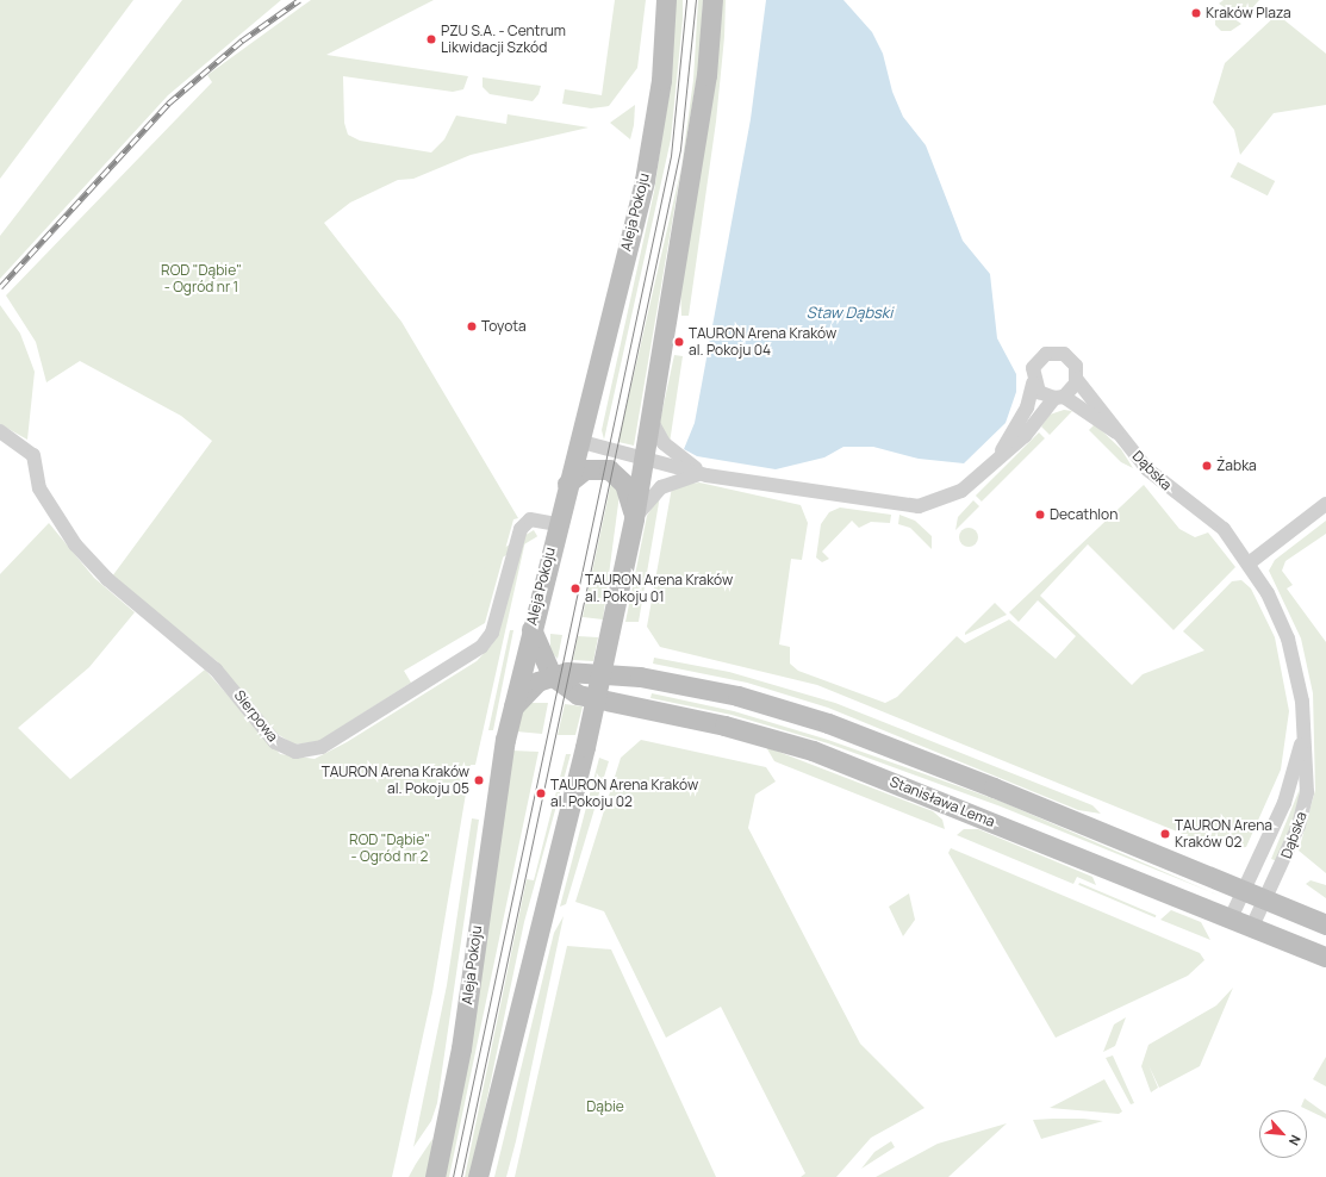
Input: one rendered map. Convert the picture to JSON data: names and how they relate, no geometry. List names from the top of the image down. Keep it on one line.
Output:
{"streets":{"main road":["Aleja Pokoju","Stanisława Lema"],"street":["Dąbska","Sierpowa"]},"crossings":[["Aleja Pokoju","Sierpowa"],["Aleja Pokoju","Stanisława Lema"],["Dąbska","Stanisława Lema"]],"water":["Staw Dąbski"],"parks":["ROD \"Dąbie\" - Ogród nr 1","ROD \"Dąbie\" - Ogród nr 2","Dąbie"],"places":["Kraków Plaza","PZU S.A. - Centrum Likwidacji Szkód","Toyota","TAURON Arena Kraków al. Pokoju 04","Żabka","Decathlon","TAURON Arena Kraków al. Pokoju 01","TAURON Arena Kraków al. Pokoju 05","TAURON Arena Kraków al. Pokoju 02","TAURON Arena Kraków 02"],"north":"bottom right"}
